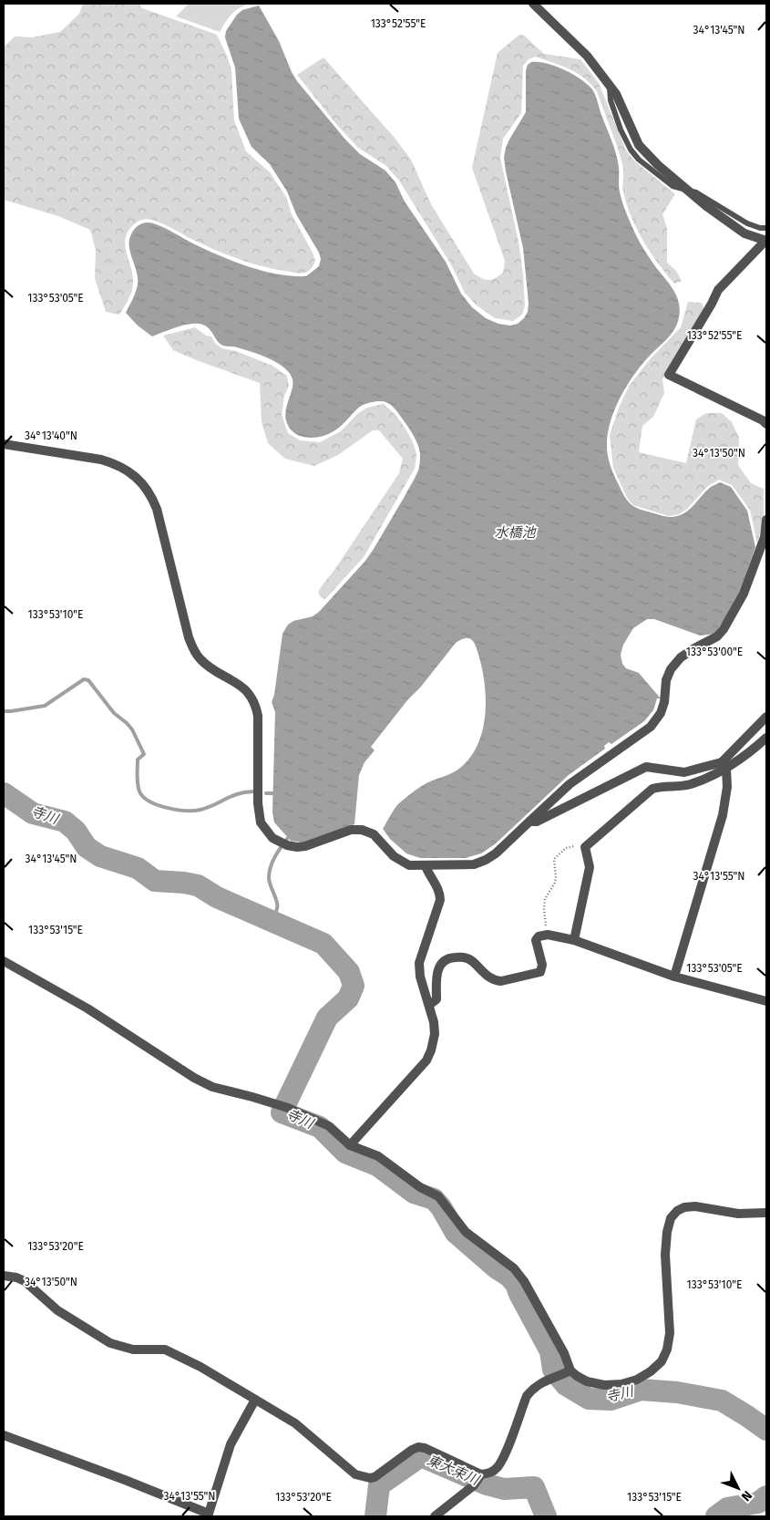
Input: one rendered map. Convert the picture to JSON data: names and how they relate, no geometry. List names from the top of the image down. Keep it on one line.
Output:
{"water":["水橋池","寺川","東大束川"],"north":"bottom right","coordinates":["133°52'55\"E","34°13'45\"N","133°53'05\"E","34°13'40\"N","34°13'50\"N","133°53'10\"E","133°53'00\"E","34°13'55\"N","133°53'15\"E","133°53'20\"E"]}
